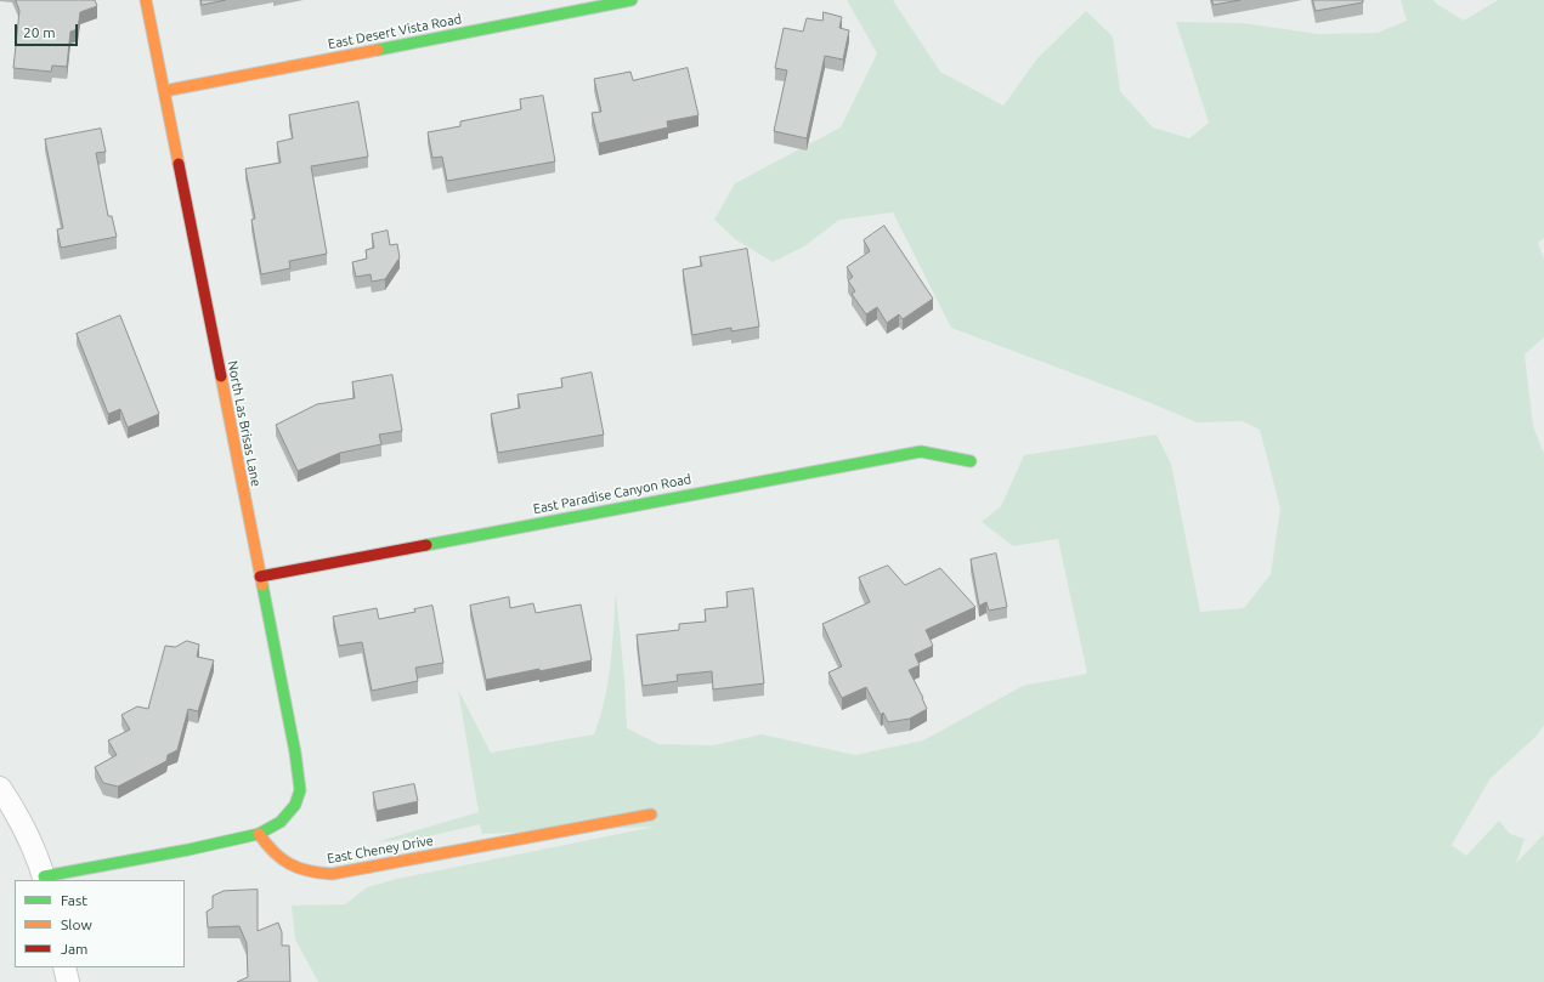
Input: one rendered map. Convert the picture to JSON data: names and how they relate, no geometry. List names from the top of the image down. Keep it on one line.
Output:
{"streets":{"street":["East Desert Vista Road","North Las Brisas Lane","East Paradise Canyon Road","East Cheney Drive"]},"crossings":[["East Desert Vista Road","North Las Brisas Lane"],["North Las Brisas Lane","East Paradise Canyon Road"],["North Las Brisas Lane","East Cheney Drive"]],"legend":["Fast","Slow","Jam"],"scale_bar":"20 m"}
